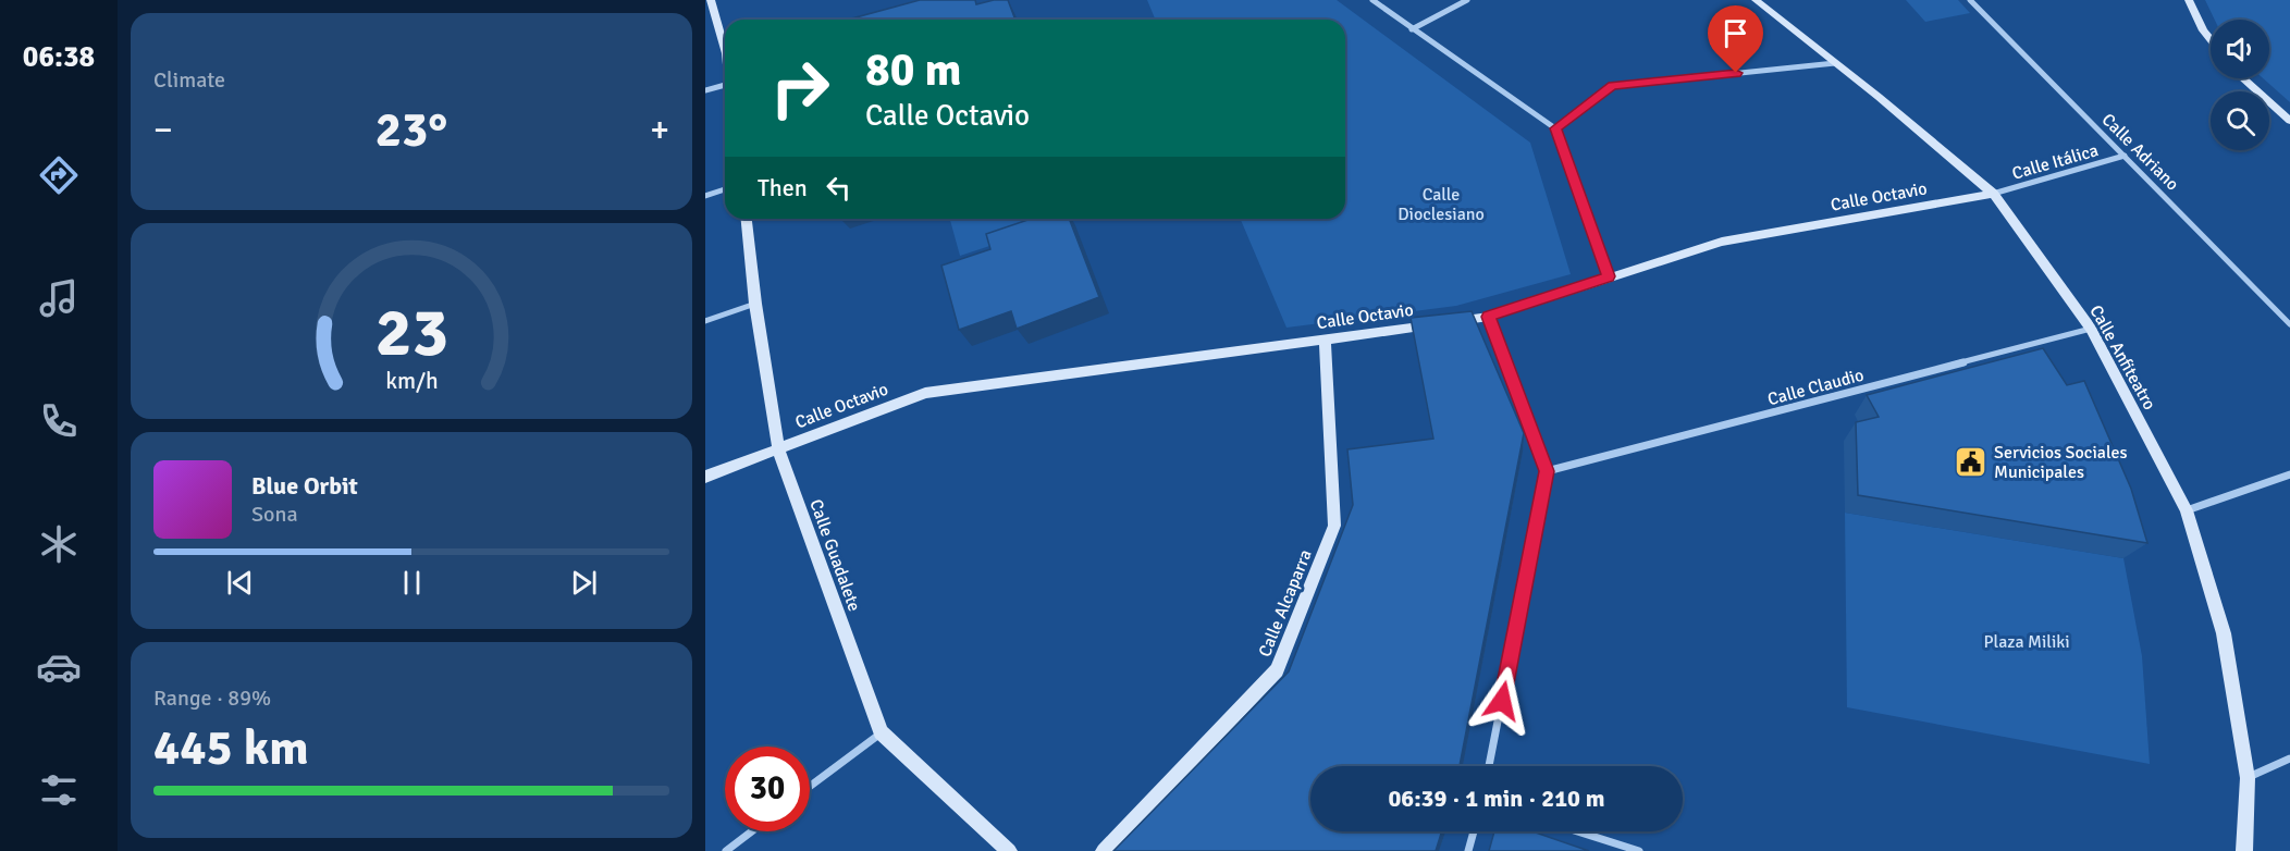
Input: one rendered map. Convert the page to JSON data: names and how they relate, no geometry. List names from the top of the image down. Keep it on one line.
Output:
{"streets":{"street":["Calle Adriano","Calle Itálica","Calle Octavio","Calle Anfiteatro","Calle Claudio","Calle Guadalete","Calle Alcaparra"]},"crossings":[["Calle Adriano","Calle Itálica"],["Calle Itálica","Calle Octavio"],["Calle Itálica","Calle Anfiteatro"],["Calle Octavio","Calle Anfiteatro"],["Calle Octavio","Calle Guadalete"],["Calle Octavio","Calle Alcaparra"],["Calle Anfiteatro","Calle Claudio"]],"parks":["Calle Dioclesiano","Plaza Miliki"],"places":{"public building":["Servicios Sociales Municipales"]},"page":{"tabs":"06:38","tile":["Climate",["Range · 89%","445 km"]],"turn":["80 m","Calle Octavio"],"heat":["−","23°","+"],"then":"Then","song":["Blue Orbit","Sona"],"limit":"30","trip":"06:39 · 1 min · 210 m","gauge":["23","km/h"]}}
